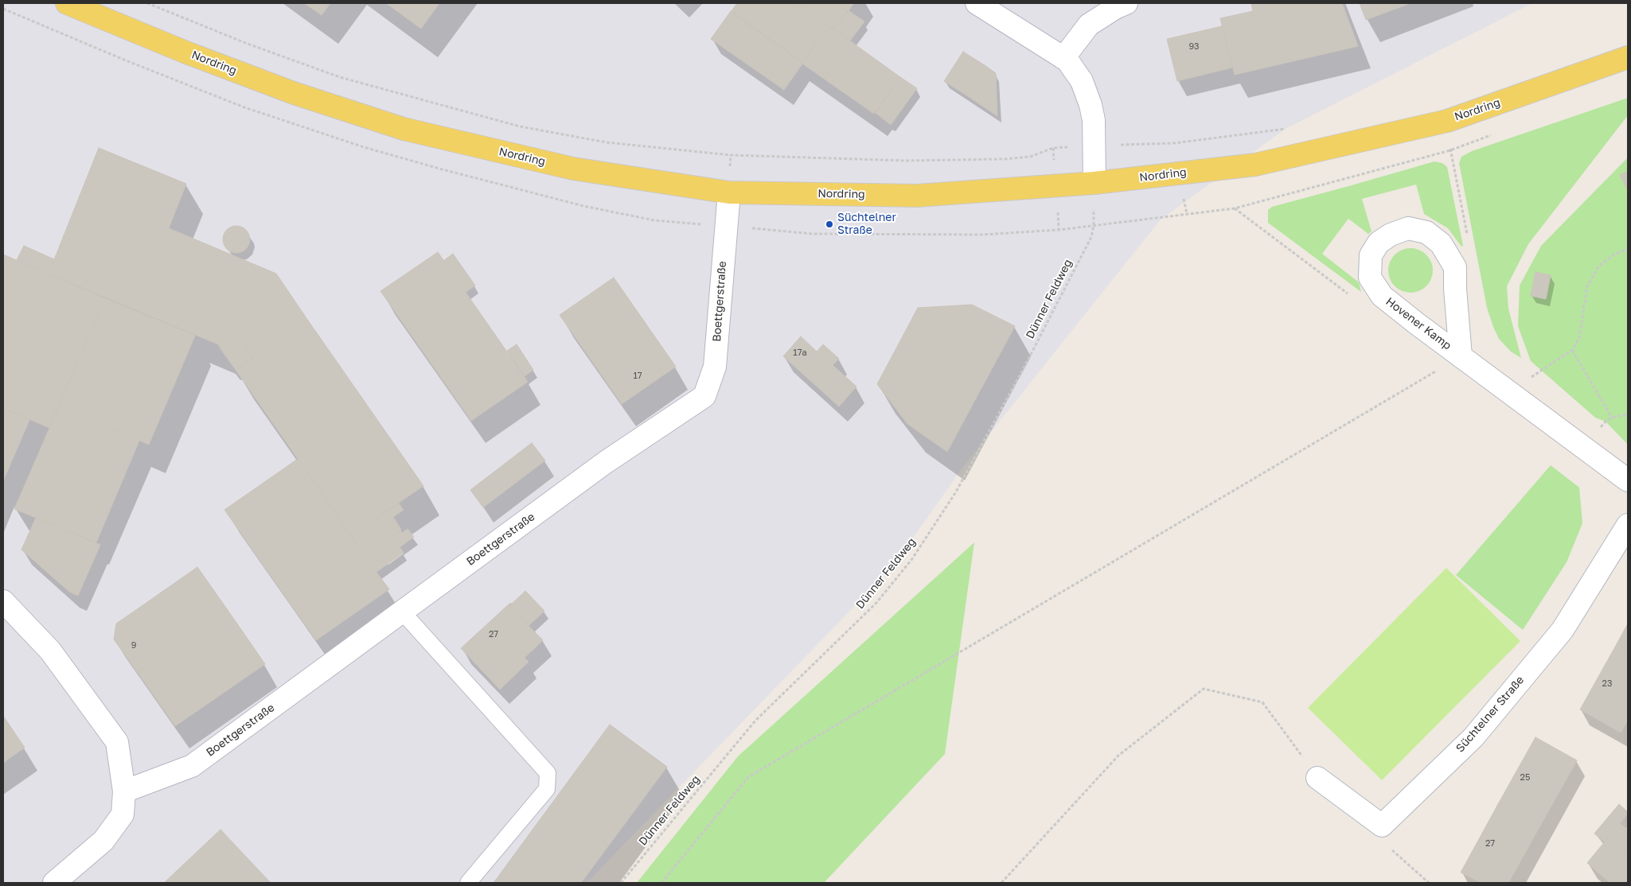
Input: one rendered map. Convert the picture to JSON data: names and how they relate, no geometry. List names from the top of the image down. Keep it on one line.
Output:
{"streets":{"main road":["Nordring"],"street":["Boettgerstraße","Hovener Kamp","Süchtelner Straße"],"path":["Dünner Feldweg"]},"crossings":[["Nordring","Boettgerstraße"]],"places":["Süchtelner Straße"],"house_numbers":["93","17a","17","27","9","23","25","27"]}
